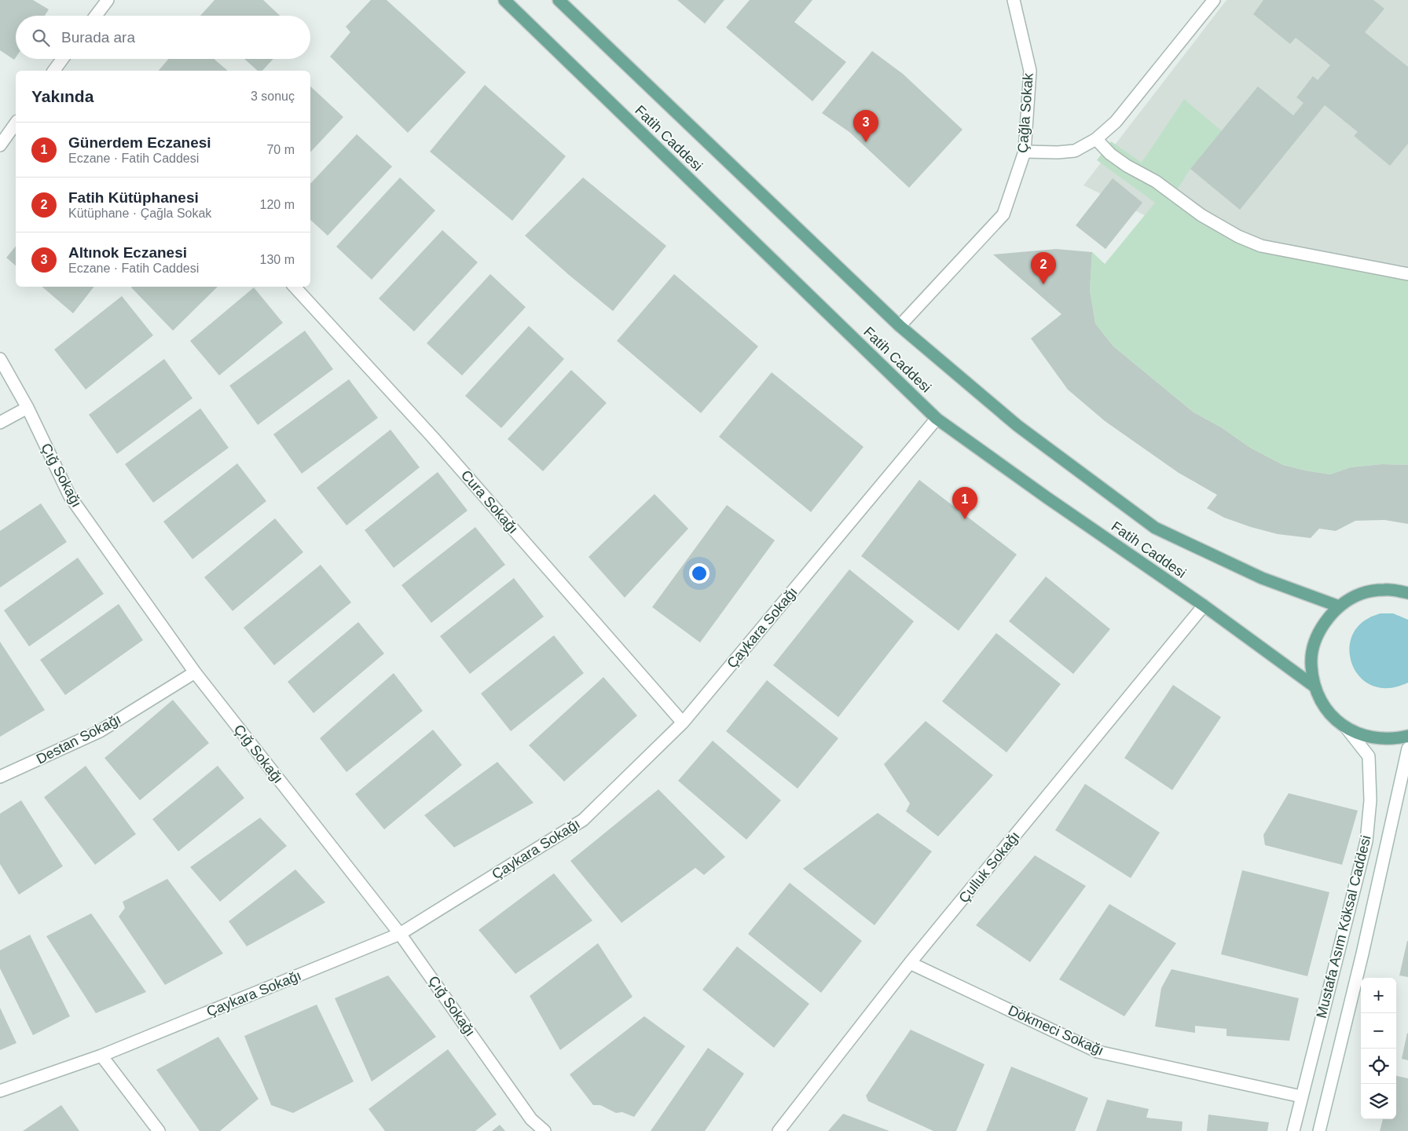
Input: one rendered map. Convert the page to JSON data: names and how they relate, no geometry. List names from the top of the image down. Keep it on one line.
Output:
{"streets":{"main road":["Fatih Caddesi"],"street":["Çağla Sokak","Çığ Sokağı","Cura Sokağı","Çaykara Sokağı","Destan Sokağı","Çulluk Sokağı","Mustafa Asım Köksal Caddesi","Dökmeci Sokağı"]},"crossings":[["Çağla Sokak","Fatih Caddesi"],["Fatih Caddesi","Çaykara Sokağı"],["Fatih Caddesi","Çulluk Sokağı"],["Çığ Sokağı","Çaykara Sokağı"],["Çığ Sokağı","Destan Sokağı"],["Cura Sokağı","Çaykara Sokağı"],["Çulluk Sokağı","Dökmeci Sokağı"],["Mustafa Asım Köksal Caddesi","Dökmeci Sokağı"]],"page":{"search":"Burada ara","heading":["Yakında","3 sonuç"],"pins":["3","2","1"],"list":[{"mark":"1","name":"Günerdem Eczanesi","note":"Eczane · Fatih Caddesi","value":"70 m"},{"mark":"2","name":"Fatih Kütüphanesi","note":"Kütüphane · Çağla Sokak","value":"120 m"},{"mark":"3","name":"Altınok Eczanesi","note":"Eczane · Fatih Caddesi","value":"130 m"}],"map_buttons":["+","−"]}}
